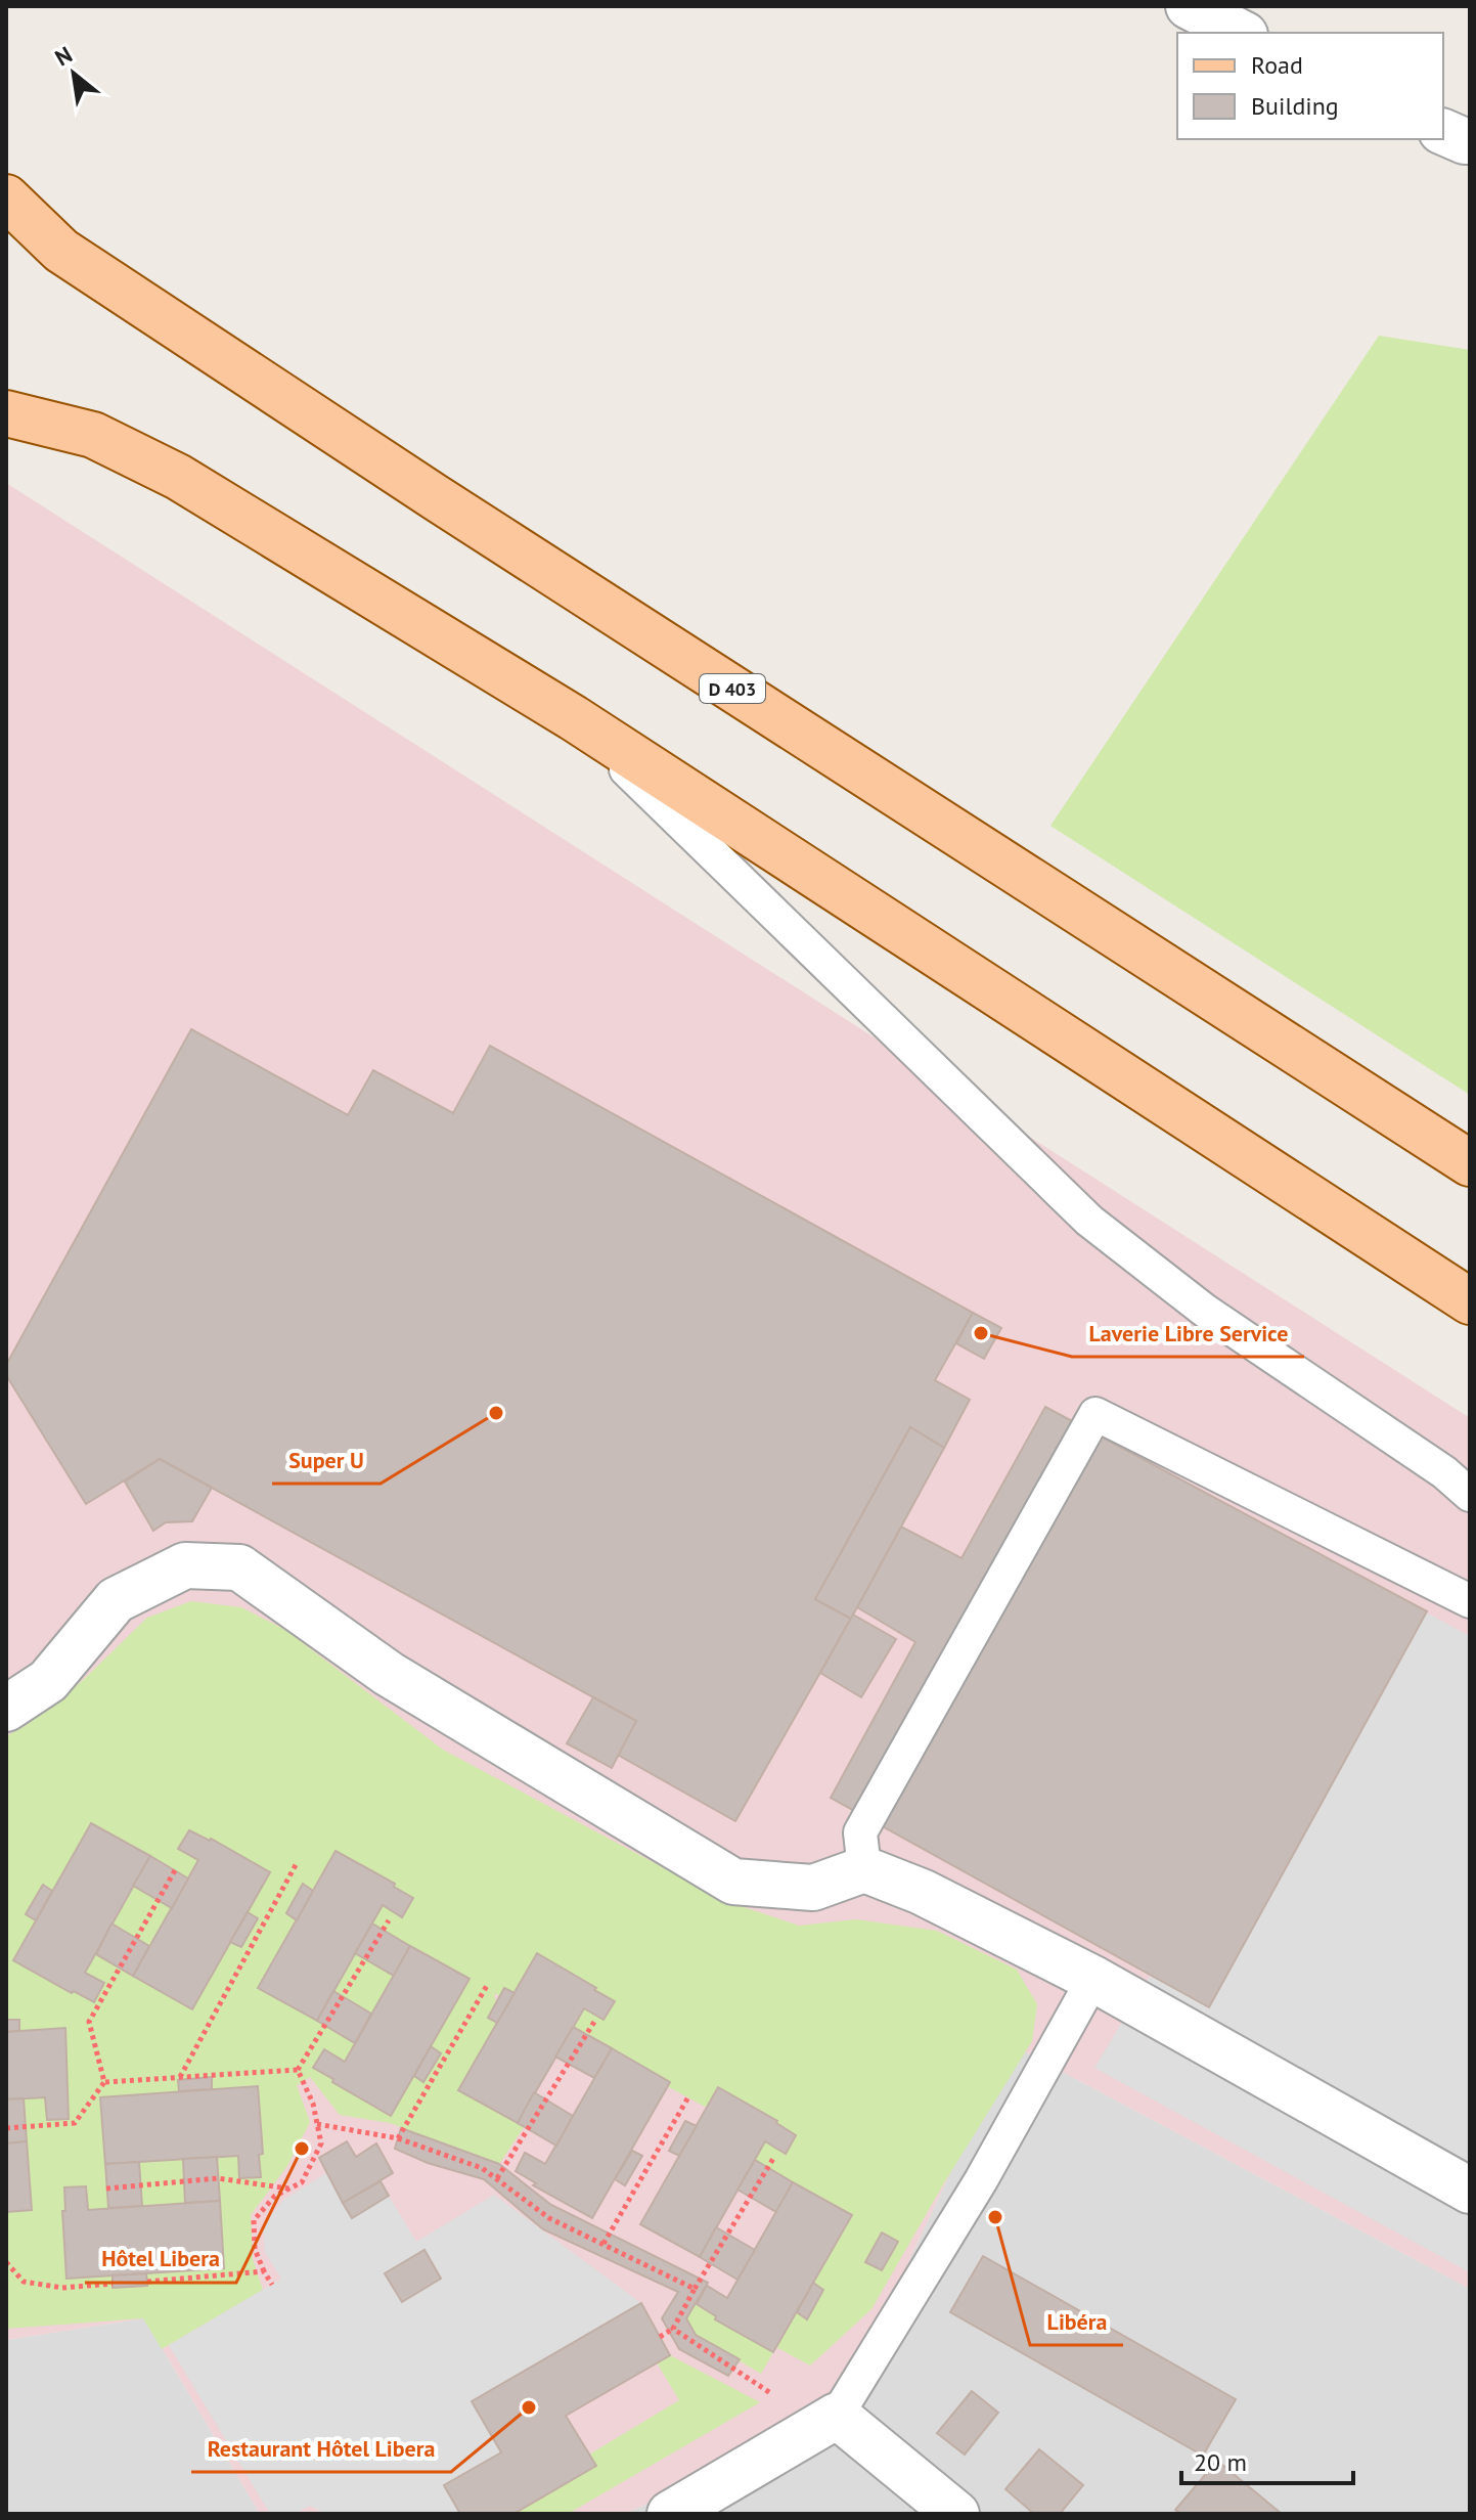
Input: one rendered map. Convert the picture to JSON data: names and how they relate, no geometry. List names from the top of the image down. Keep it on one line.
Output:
{"streets":{"main road":["D 403"]},"places":["Laverie Libre Service","Super U","Hôtel Libera","Libéra","Restaurant Hôtel Libera"],"legend":["Road","Building"],"scale_bar":"20 m","north":"top left"}
